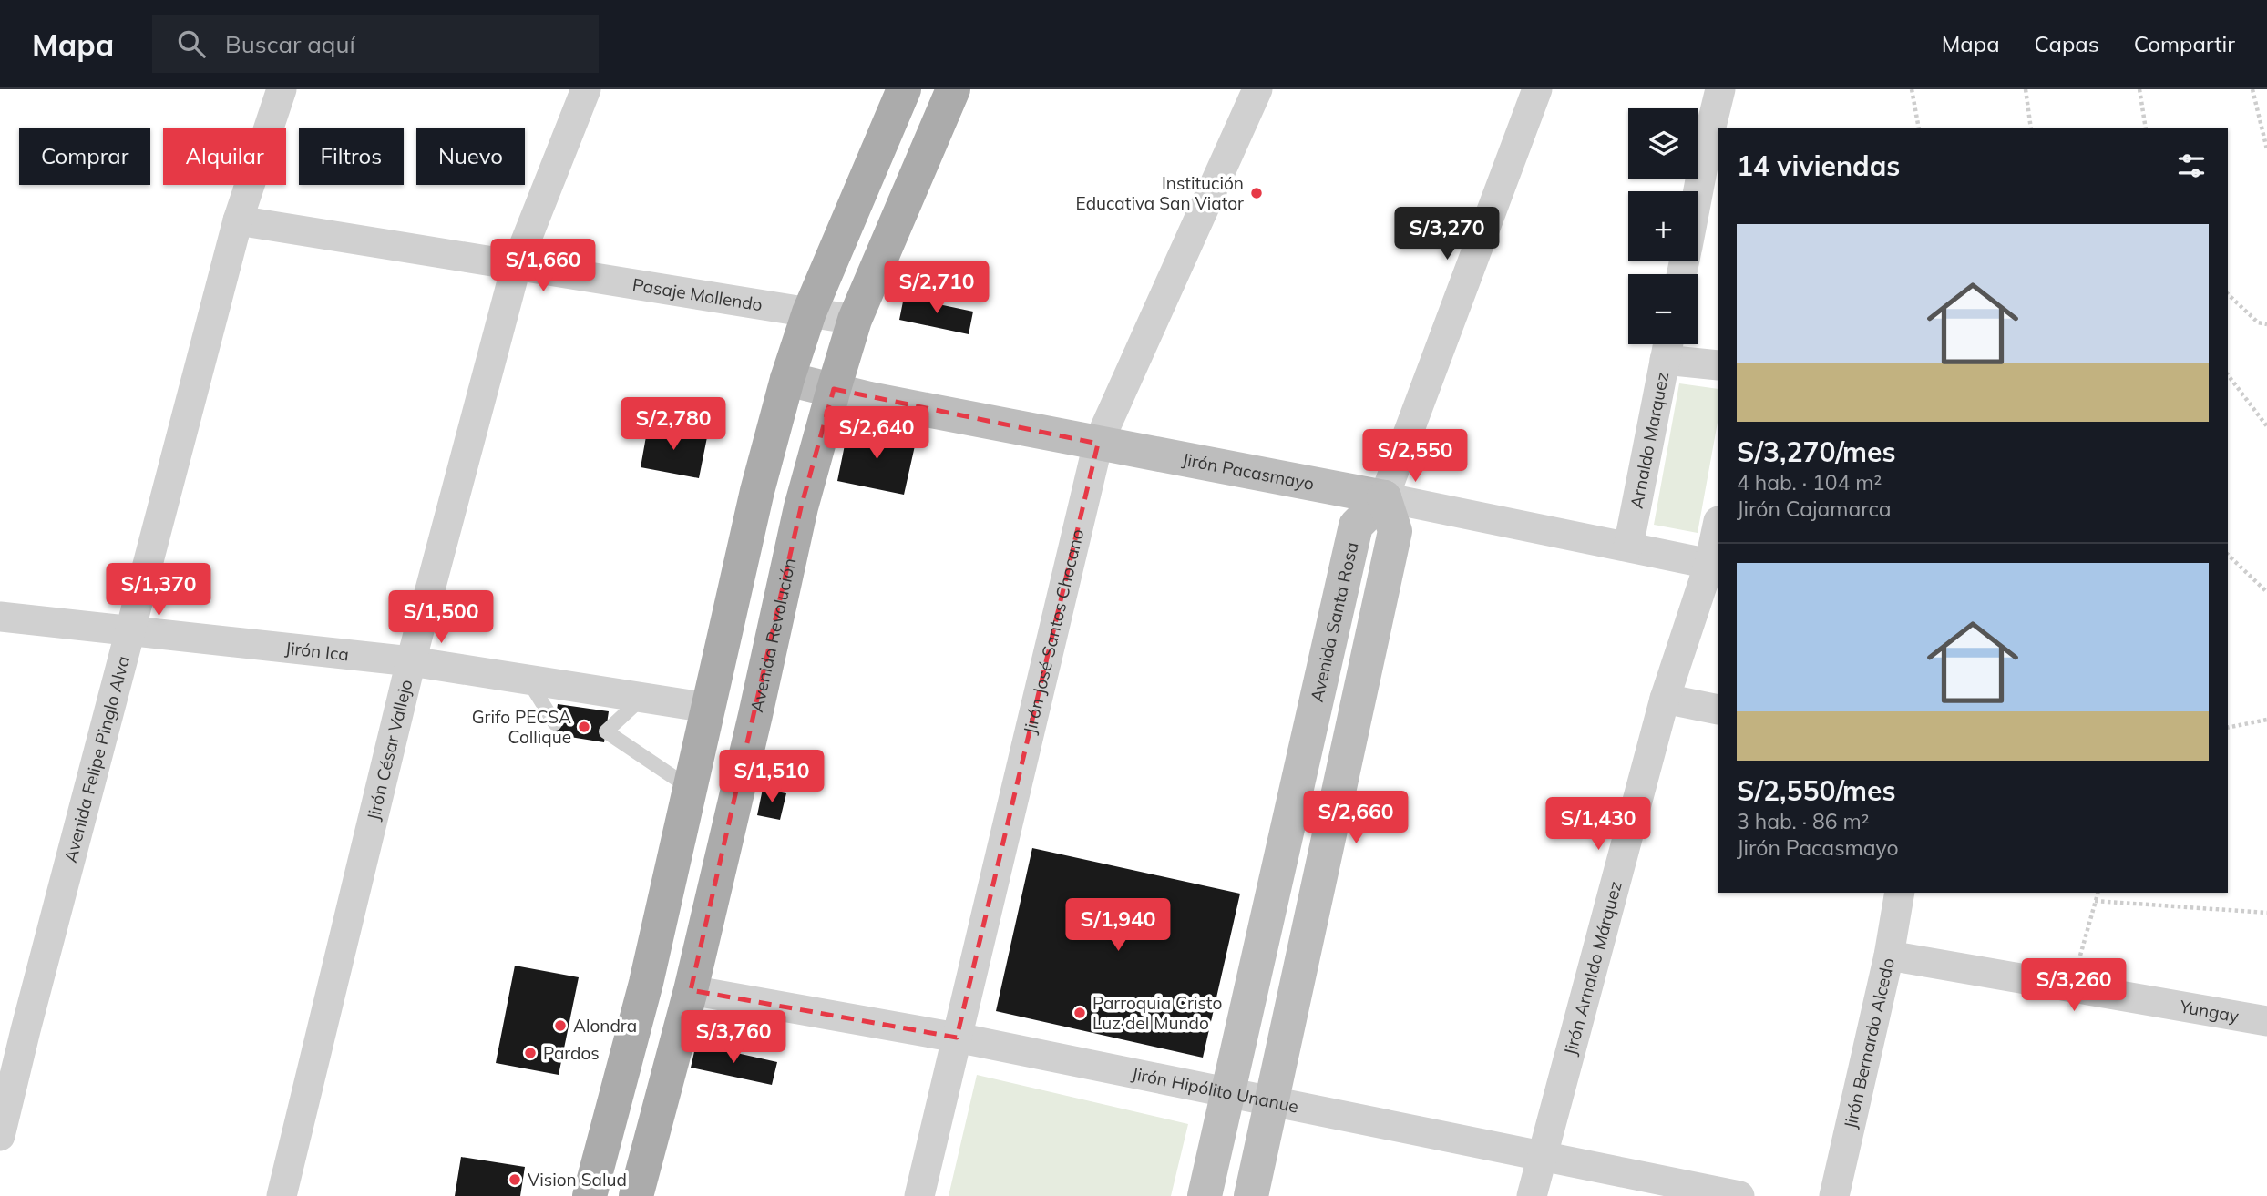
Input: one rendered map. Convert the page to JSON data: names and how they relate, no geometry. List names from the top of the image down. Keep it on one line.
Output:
{"streets":{"main road":["Avenida Revolución"],"street":["Pasaje Mollendo","Arnaldo Marquez","Jirón Pacasmayo","Avenida Santa Rosa","Jirón José Santos Chocano","Jirón Ica","Jirón César Vallejo","Avenida Felipe Pinglo Alva","Jirón Arnaldo Márquez","Yungay","Jirón Bernardo Alcedo","Jirón Hipólito Unanue"]},"crossings":[["Pasaje Mollendo","Avenida Revolución"],["Pasaje Mollendo","Jirón César Vallejo"],["Pasaje Mollendo","Avenida Felipe Pinglo Alva"],["Arnaldo Marquez","Jirón Pacasmayo"],["Jirón Pacasmayo","Avenida Santa Rosa"],["Jirón Pacasmayo","Jirón José Santos Chocano"],["Jirón Pacasmayo","Avenida Revolución"],["Jirón Pacasmayo","Jirón Arnaldo Márquez"],["Avenida Santa Rosa","Jirón Hipólito Unanue"],["Jirón José Santos Chocano","Jirón Hipólito Unanue"],["Avenida Revolución","Jirón Hipólito Unanue"],["Jirón Ica","Jirón César Vallejo"],["Jirón Ica","Avenida Felipe Pinglo Alva"],["Jirón Arnaldo Márquez","Jirón Hipólito Unanue"],["Yungay","Jirón Bernardo Alcedo"]],"places":["Institución Educativa San Viator","Grifo PECSA Collique","Parroquia Cristo Luz del Mundo","Alondra","Pardos","Vision Salud"],"page":{"header":"Mapa","search":"Buscar aquí","nav":["Mapa","Capas","Compartir"],"map_buttons":["+","−"],"chip":["Comprar","Alquilar","Filtros","Nuevo"],"heading":"14 viviendas","list":[{"name":"S/3,270/mes","note":"4 hab. · 104 m² · Jirón Cajamarca"},{"name":"S/2,550/mes","note":"3 hab. · 86 m² · Jirón Pacasmayo"}],"price":["S/3,270","S/1,660","S/2,710","S/2,780","S/2,640","S/2,550","S/1,370","S/1,500","S/1,510","S/2,660","S/1,430","S/1,940","S/3,260","S/3,760"]}}
